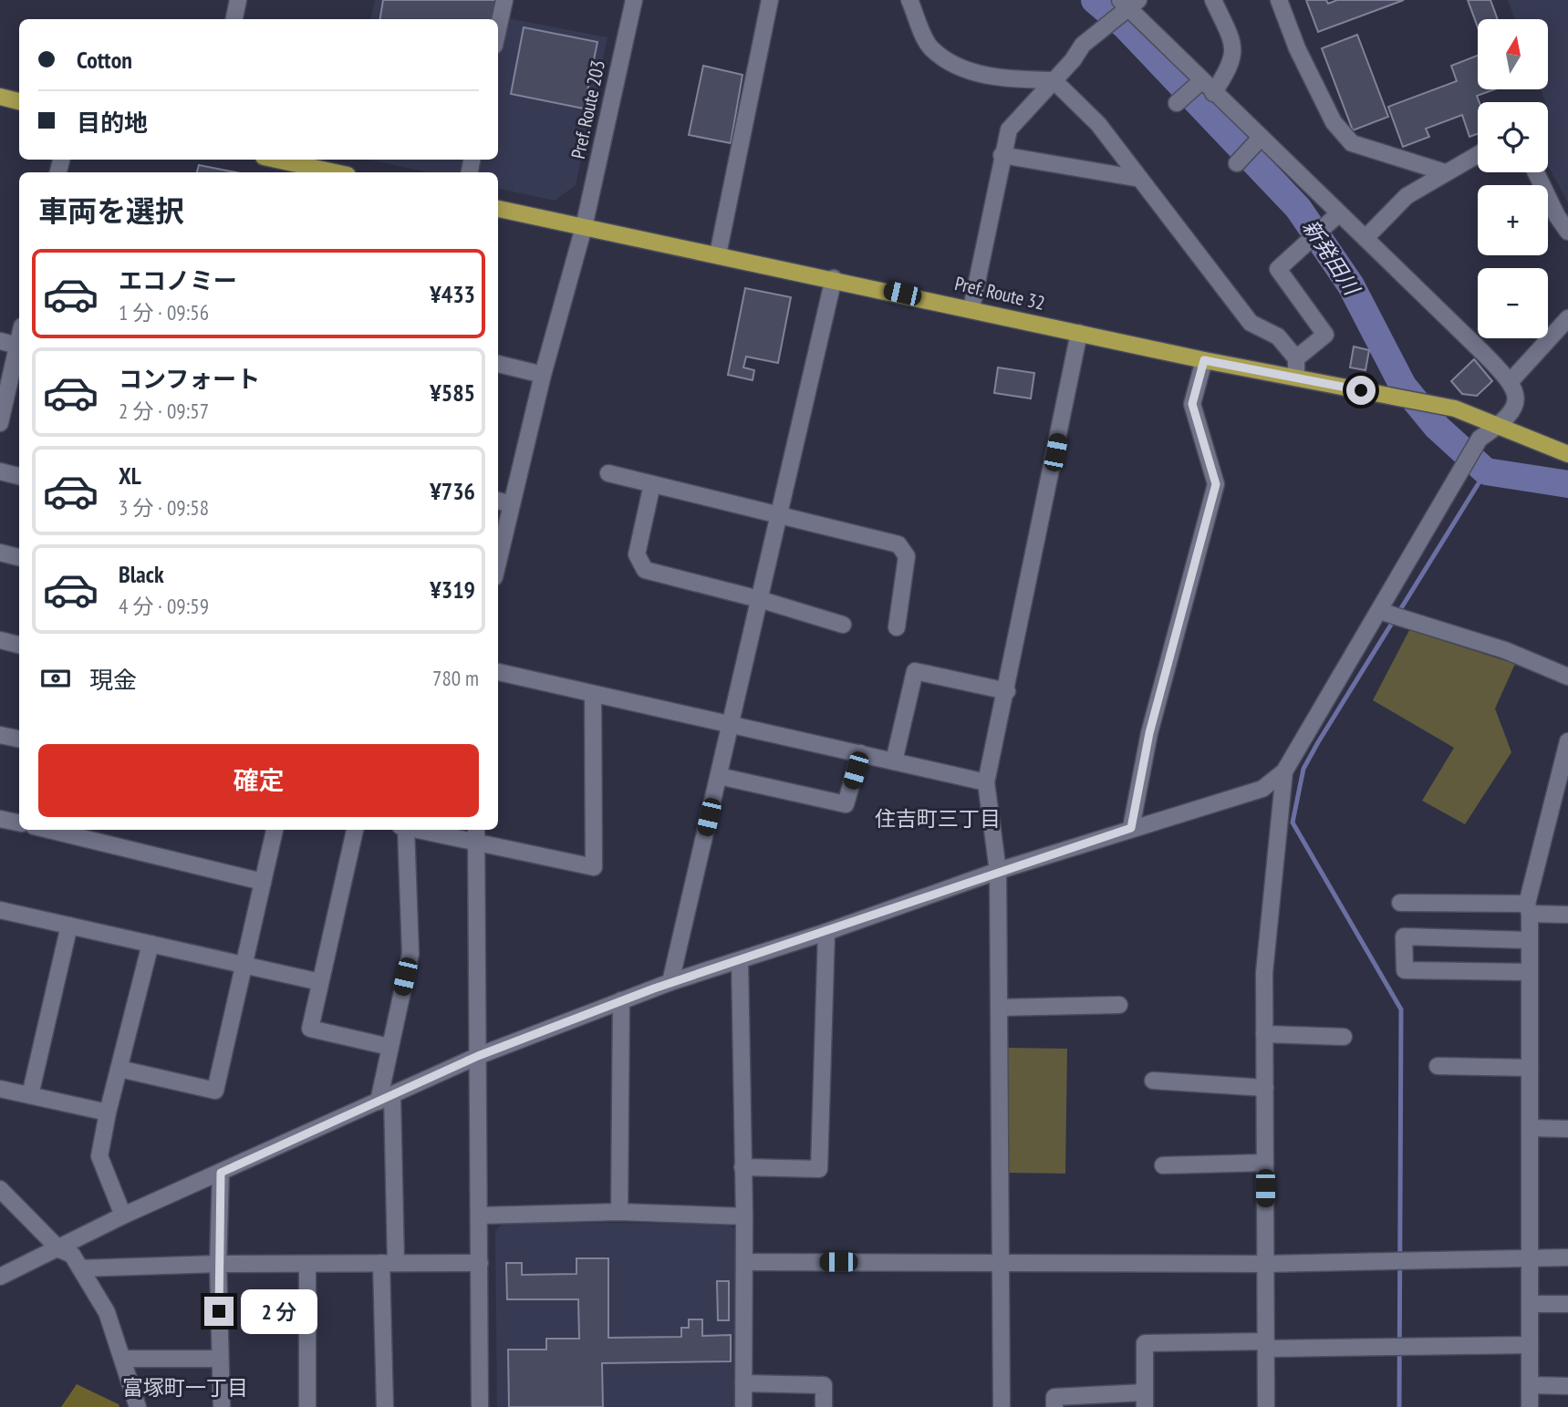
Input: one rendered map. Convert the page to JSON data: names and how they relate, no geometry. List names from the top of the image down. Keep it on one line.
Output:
{"streets":{"main road":["Pref. Route 32"],"street":["Pref. Route 203"]},"crossings":[["Pref. Route 203","Pref. Route 32"]],"districts":["住吉町三丁目","富塚町一丁目"],"water":["新発田川"],"north":"top","page":{"map_buttons":["+","−"],"banner":["Cotton","目的地"],"heading":"車両を選択","list":[{"name":"エコノミー","note":"1 分 · 09:56","value":"¥433"},{"name":"コンフォート","note":"2 分 · 09:57","value":"¥585"},{"name":"XL","note":"3 分 · 09:58","value":"¥736"},{"name":"Black","note":"4 分 · 09:59","value":"¥319"}],"pay":["現金","780 m"],"buttons":"確定","bubble":"2 分"}}
